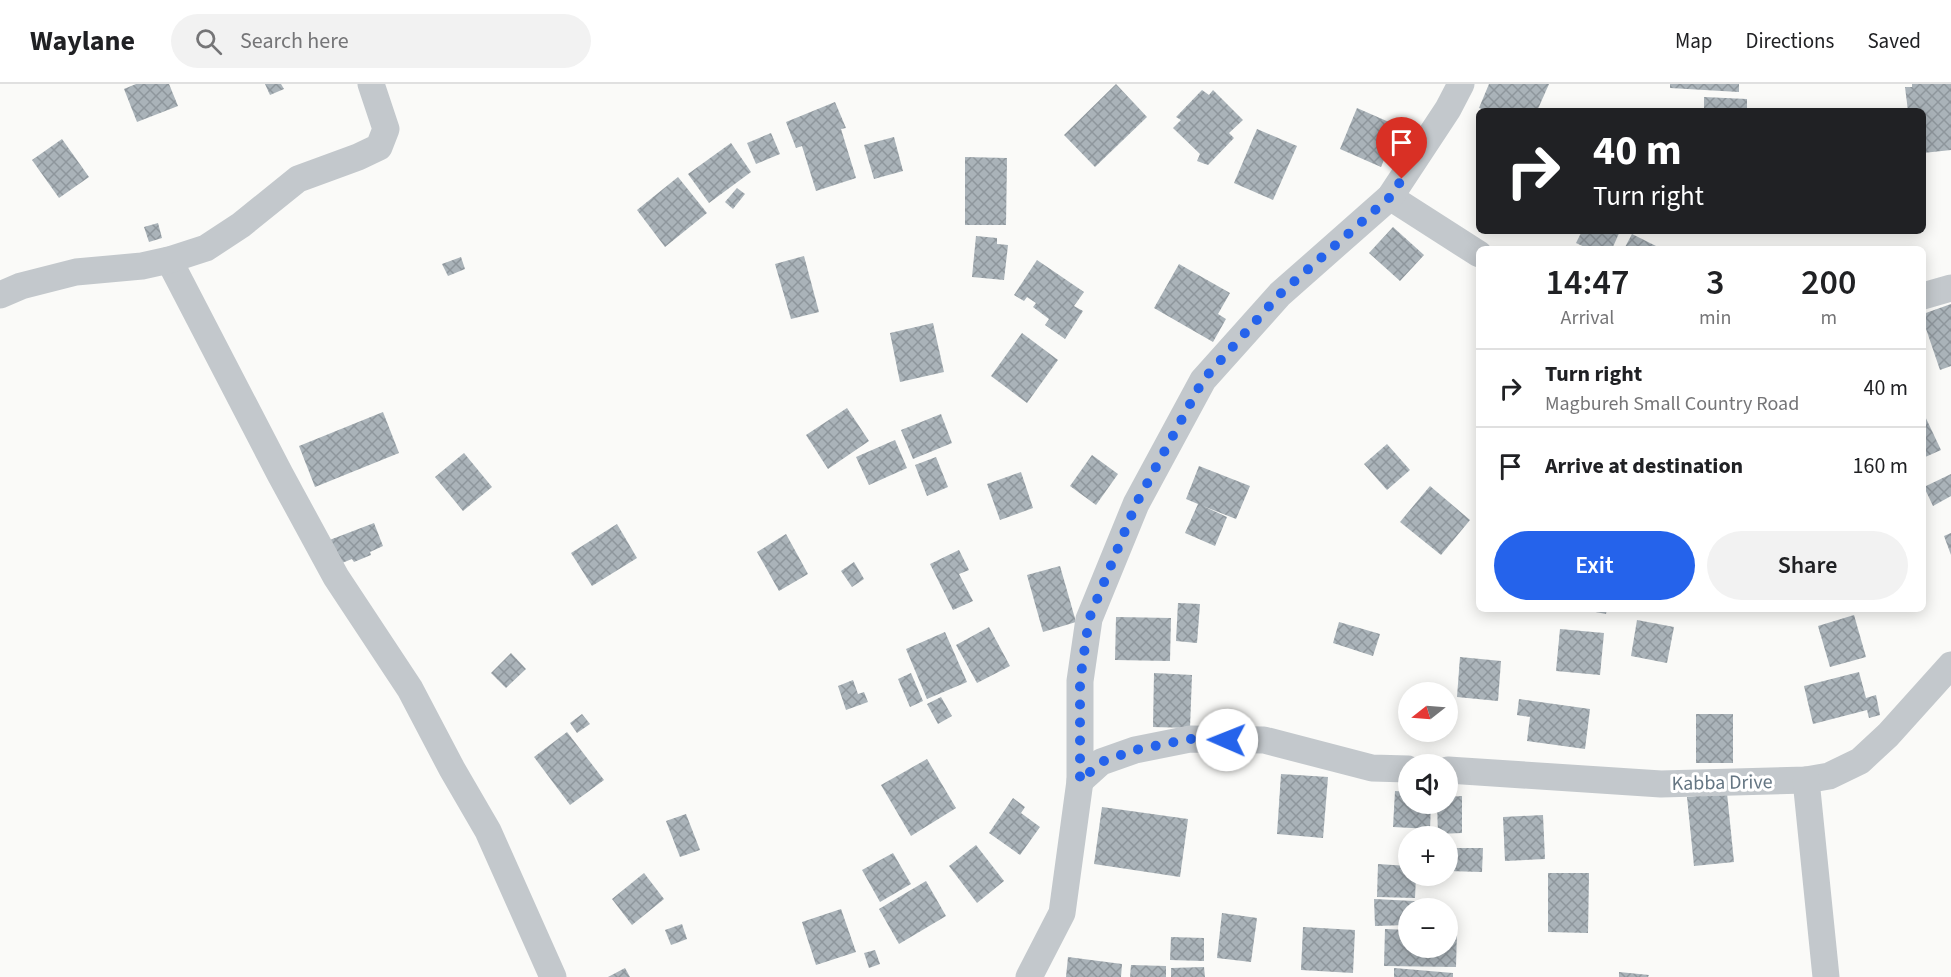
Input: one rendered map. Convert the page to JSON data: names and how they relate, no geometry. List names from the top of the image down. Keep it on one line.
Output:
{"streets":{"street":["Kabba Drive"]},"north":"left","page":{"header":"Waylane","search":"Search here","nav":["Map","Directions","Saved"],"turn":["40 m","Turn right"],"eta":["14:47","Arrival","3","min","200","m"],"list":[{"name":"Turn right","note":"Magbureh Small Country Road","value":"40 m"},{"name":"Arrive at destination","value":"160 m"}],"buttons":["Exit","Share"],"map_buttons":["+","−"]}}
